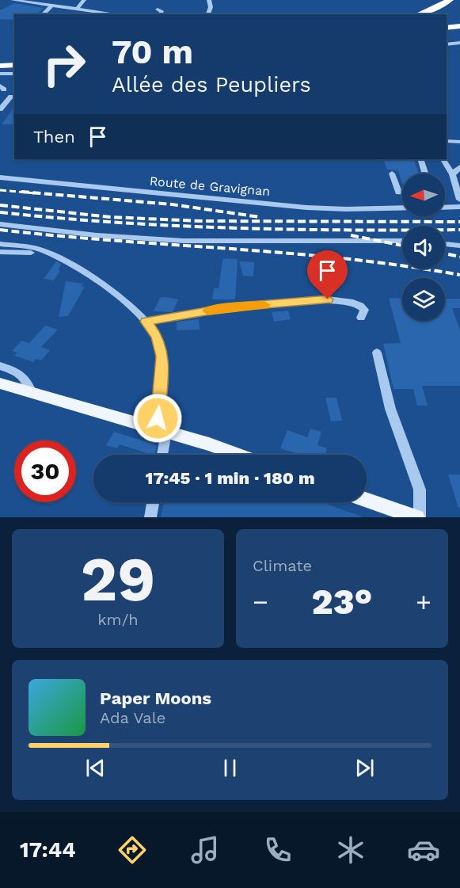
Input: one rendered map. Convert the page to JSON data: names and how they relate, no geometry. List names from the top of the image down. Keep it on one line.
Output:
{"streets":{"street":["Route de Gravignan"]},"north":"left","page":{"turn":["70 m","Allée des Peupliers"],"then":"Then","limit":"30","trip":"17:45 · 1 min · 180 m","tile":[["29","km/h"],"Climate"],"heat":["−","23°","+"],"song":["Paper Moons","Ada Vale"],"tabs":"17:44"}}
